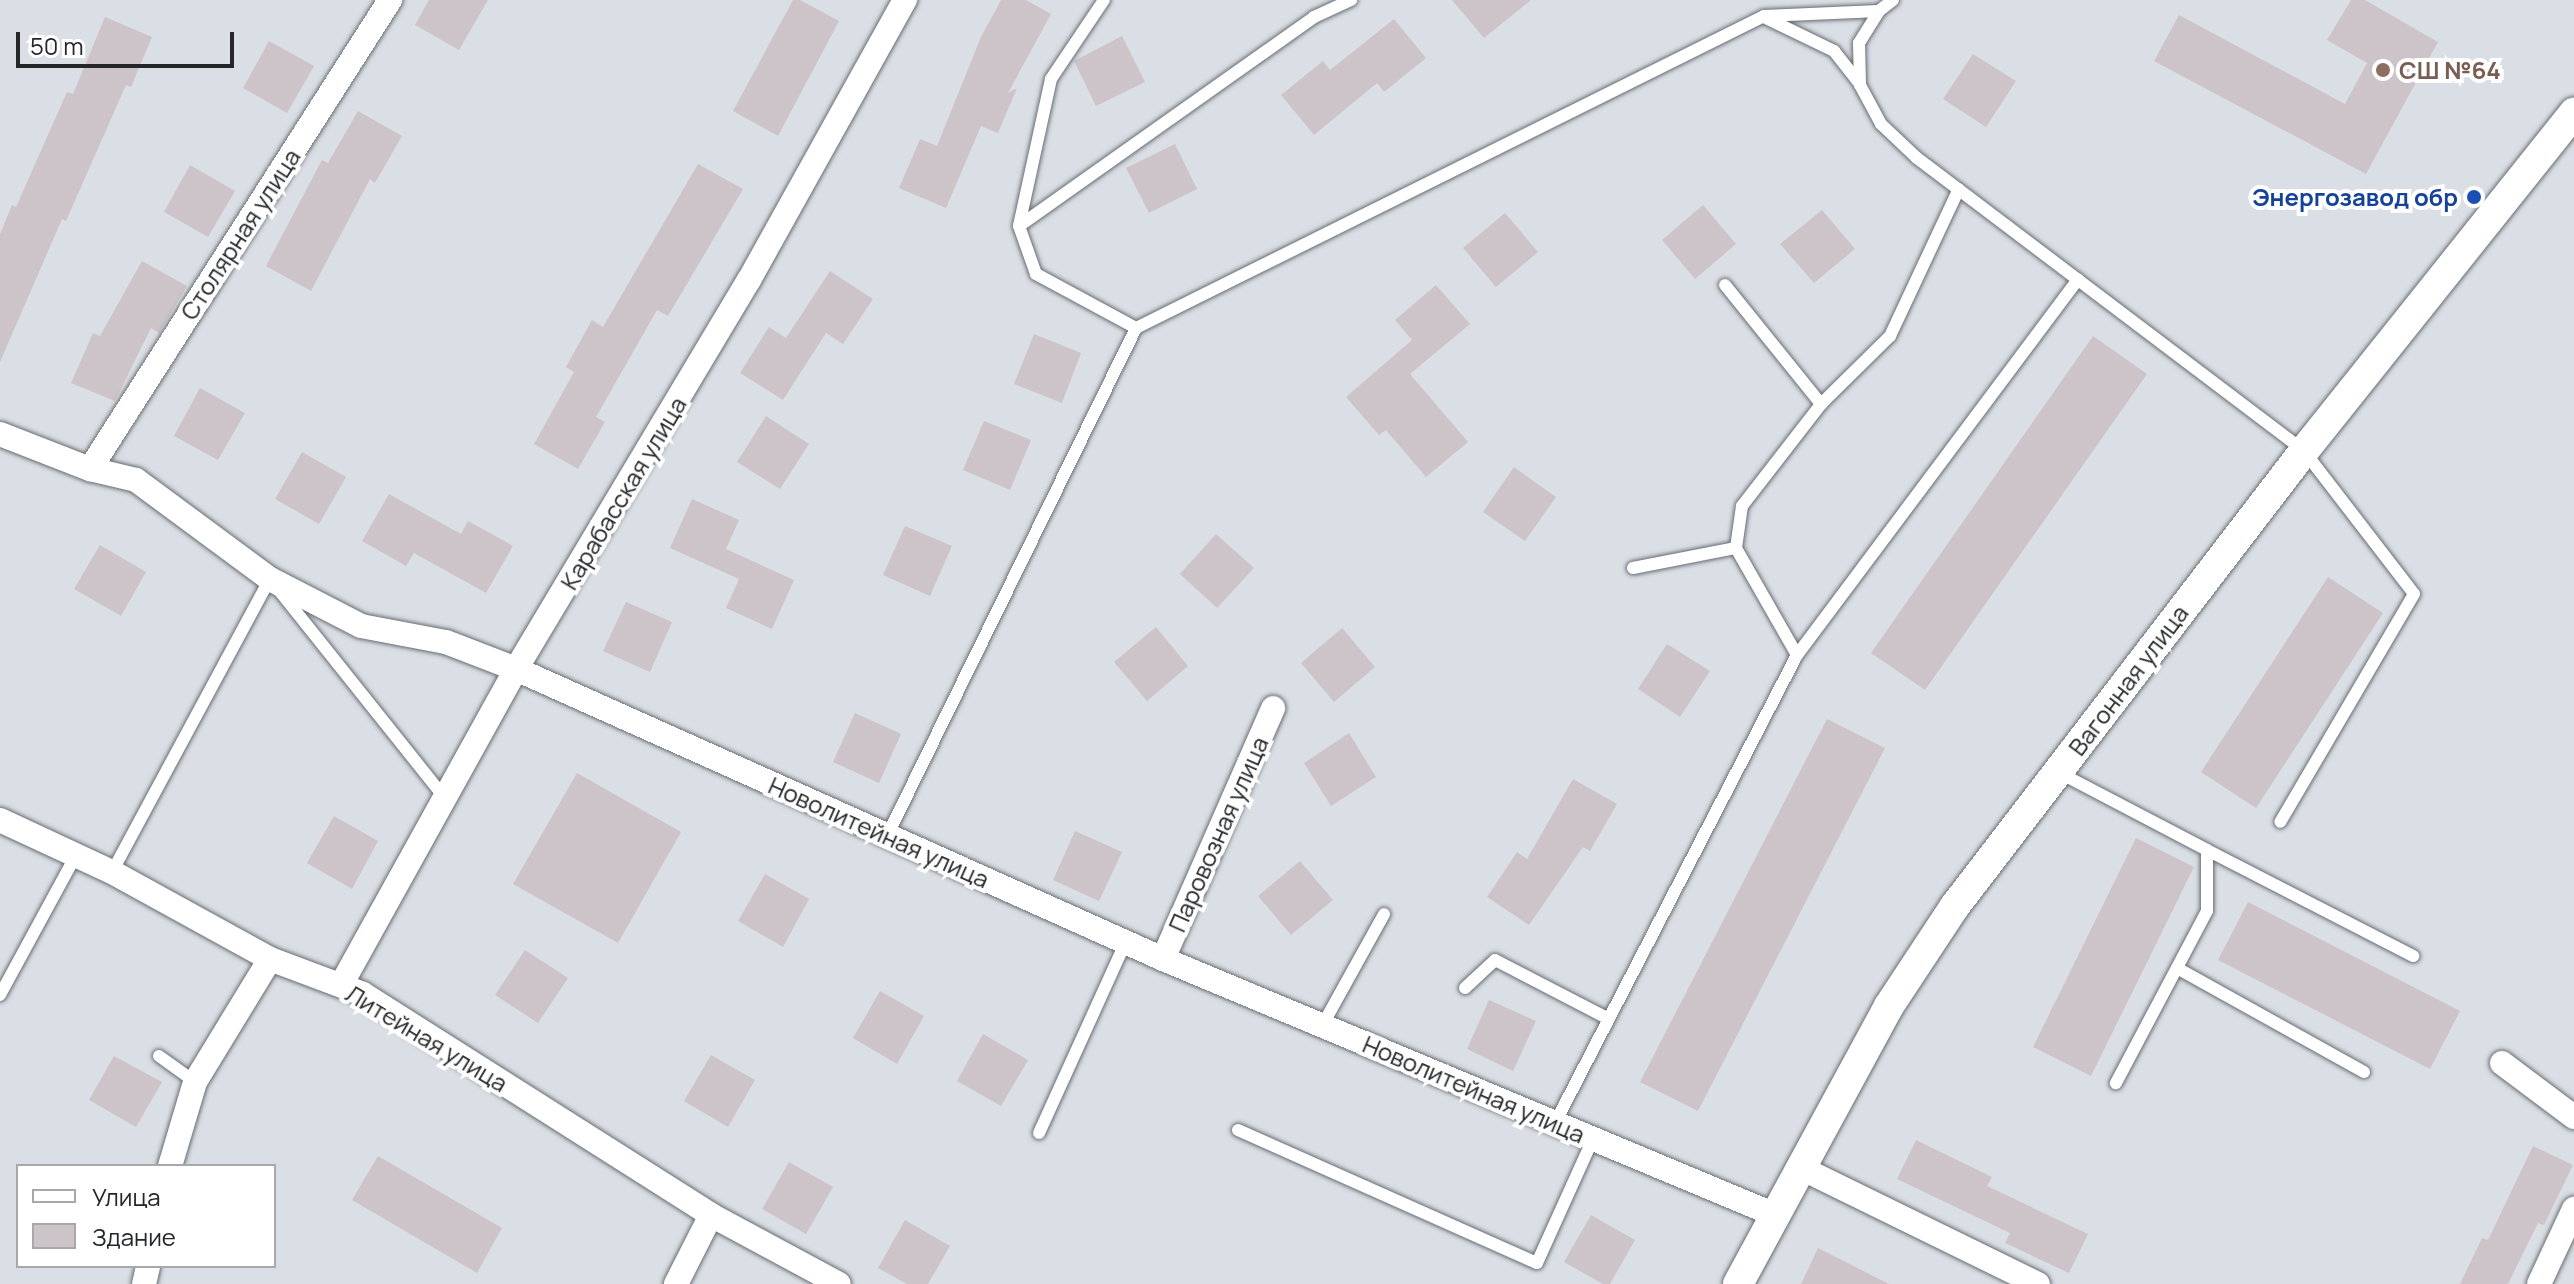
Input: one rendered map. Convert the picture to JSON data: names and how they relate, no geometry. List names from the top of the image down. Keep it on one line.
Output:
{"streets":{"street":["Столярная улица","Карабасская улица","Вагонная улица","Новолитейная улица","Паровозная улица","Литейная улица"]},"crossings":[["Столярная улица","Новолитейная улица"],["Карабасская улица","Новолитейная улица"],["Карабасская улица","Литейная улица"],["Вагонная улица","Новолитейная улица"],["Новолитейная улица","Паровозная улица"]],"places":["СШ №64","Энергозавод обр"],"legend":["Улица","Здание"],"scale_bar":"50 m"}
